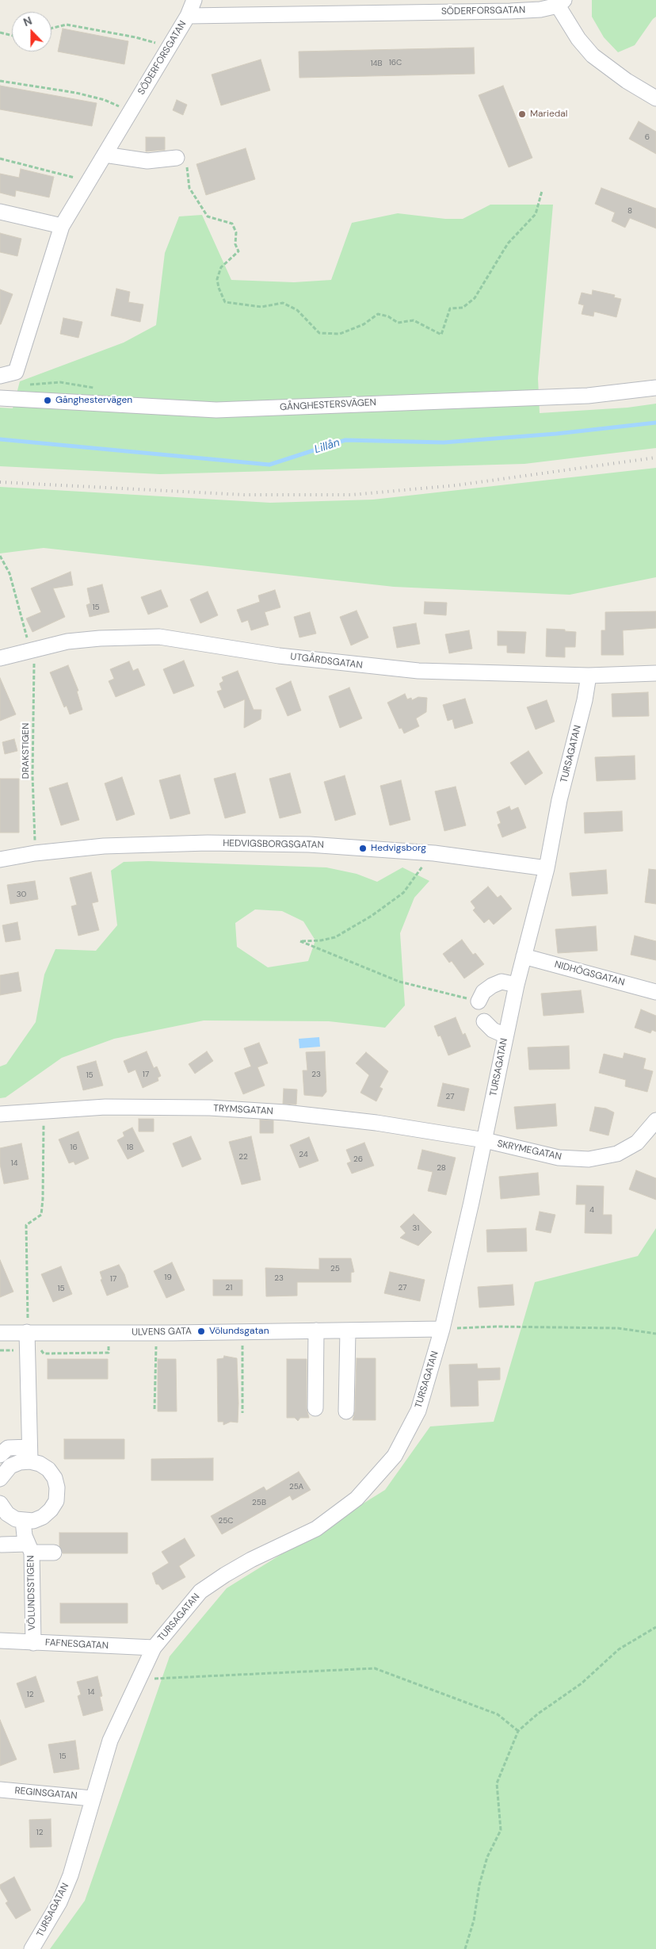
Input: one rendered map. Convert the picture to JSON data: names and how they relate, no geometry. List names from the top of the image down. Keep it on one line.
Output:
{"streets":{"street":["SÖDERFORSGATAN","GÅNGHESTERSVÄGEN","UTGÅRDSGATAN","TURSAGATAN","HEDVIGSBORGSGATAN","NIDHÖGSGATAN","TRYMSGATAN","SKRYMEGATAN","ULVENS GATA","VÖLUNDSSTIGEN","FAFNESGATAN","REGINSGATAN"],"path":["DRAKSTIGEN"]},"crossings":[["UTGÅRDSGATAN","DRAKSTIGEN"],["UTGÅRDSGATAN","TURSAGATAN"],["DRAKSTIGEN","HEDVIGSBORGSGATAN"],["TURSAGATAN","HEDVIGSBORGSGATAN"],["TURSAGATAN","NIDHÖGSGATAN"],["TURSAGATAN","TRYMSGATAN"],["TURSAGATAN","SKRYMEGATAN"],["TURSAGATAN","ULVENS GATA"],["TURSAGATAN","FAFNESGATAN"],["TURSAGATAN","REGINSGATAN"],["TRYMSGATAN","SKRYMEGATAN"],["VÖLUNDSSTIGEN","FAFNESGATAN"]],"water":["Lillån"],"places":["Mariedal","Gånghestervägen","Hedvigsborg","Völundsgatan"],"house_numbers":["16C","14B","6","8","15","30","17","23","15","27","16","18","24","22","26","14","28","4","31","25","19","23","17","21","27","15","25A","25B","25C","14","12","15","12"],"north":"top"}
